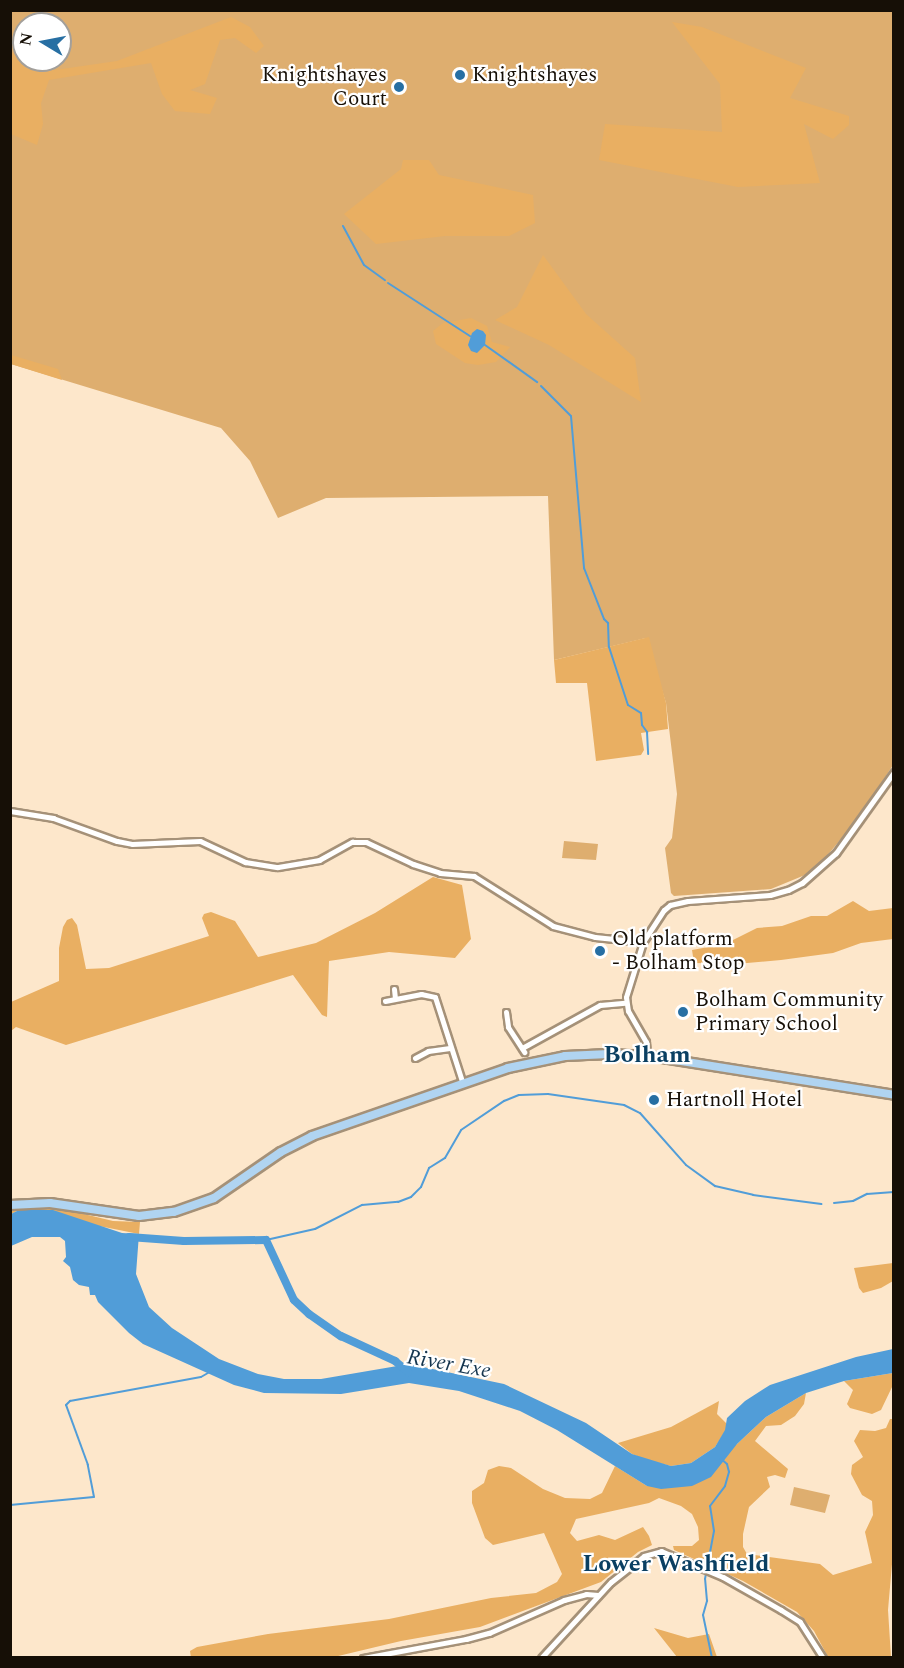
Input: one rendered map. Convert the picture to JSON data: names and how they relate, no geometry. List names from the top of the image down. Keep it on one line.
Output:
{"districts":["Bolham","Lower Washfield"],"water":["River Exe"],"places":["Knightshayes","Knightshayes Court","Old platform - Bolham Stop","Bolham Community Primary School","Hartnoll Hotel"],"north":"left"}
